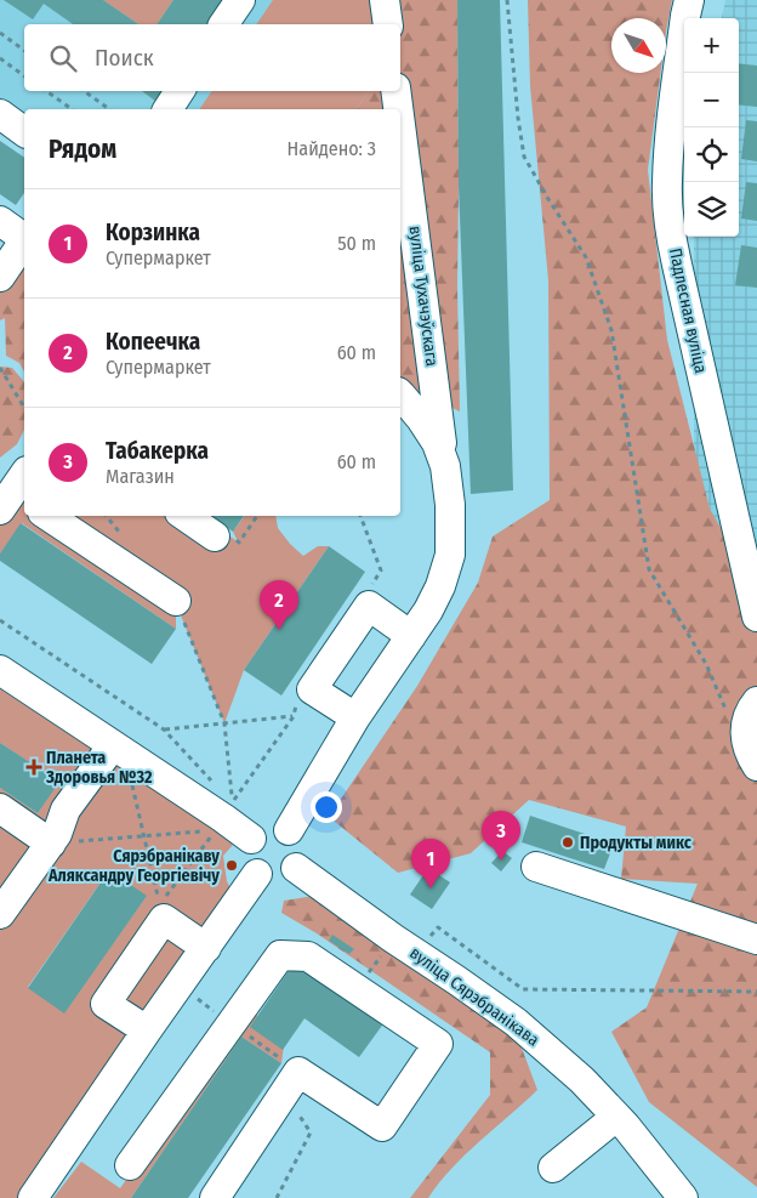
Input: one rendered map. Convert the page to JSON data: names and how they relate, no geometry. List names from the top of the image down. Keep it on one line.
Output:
{"streets":{"street":["вуліца Тухачэўскага","Падлесная вуліца","вуліца Сярэбранікава"]},"places":{"health":["Планета Здоровья №32"],"other":["Продукты микс","Сярэбранікаву Аляксандру Георгіевічу"]},"north":"bottom right","page":{"map_buttons":["+","−"],"search":"Поиск","heading":["Рядом","Найдено: 3"],"list":[{"mark":"1","name":"Корзинка","note":"Супермаркет","value":"50 m"},{"mark":"2","name":"Копеечка","note":"Супермаркет","value":"60 m"},{"mark":"3","name":"Табакерка","note":"Магазин","value":"60 m"}],"pins":["2","3","1"]}}
